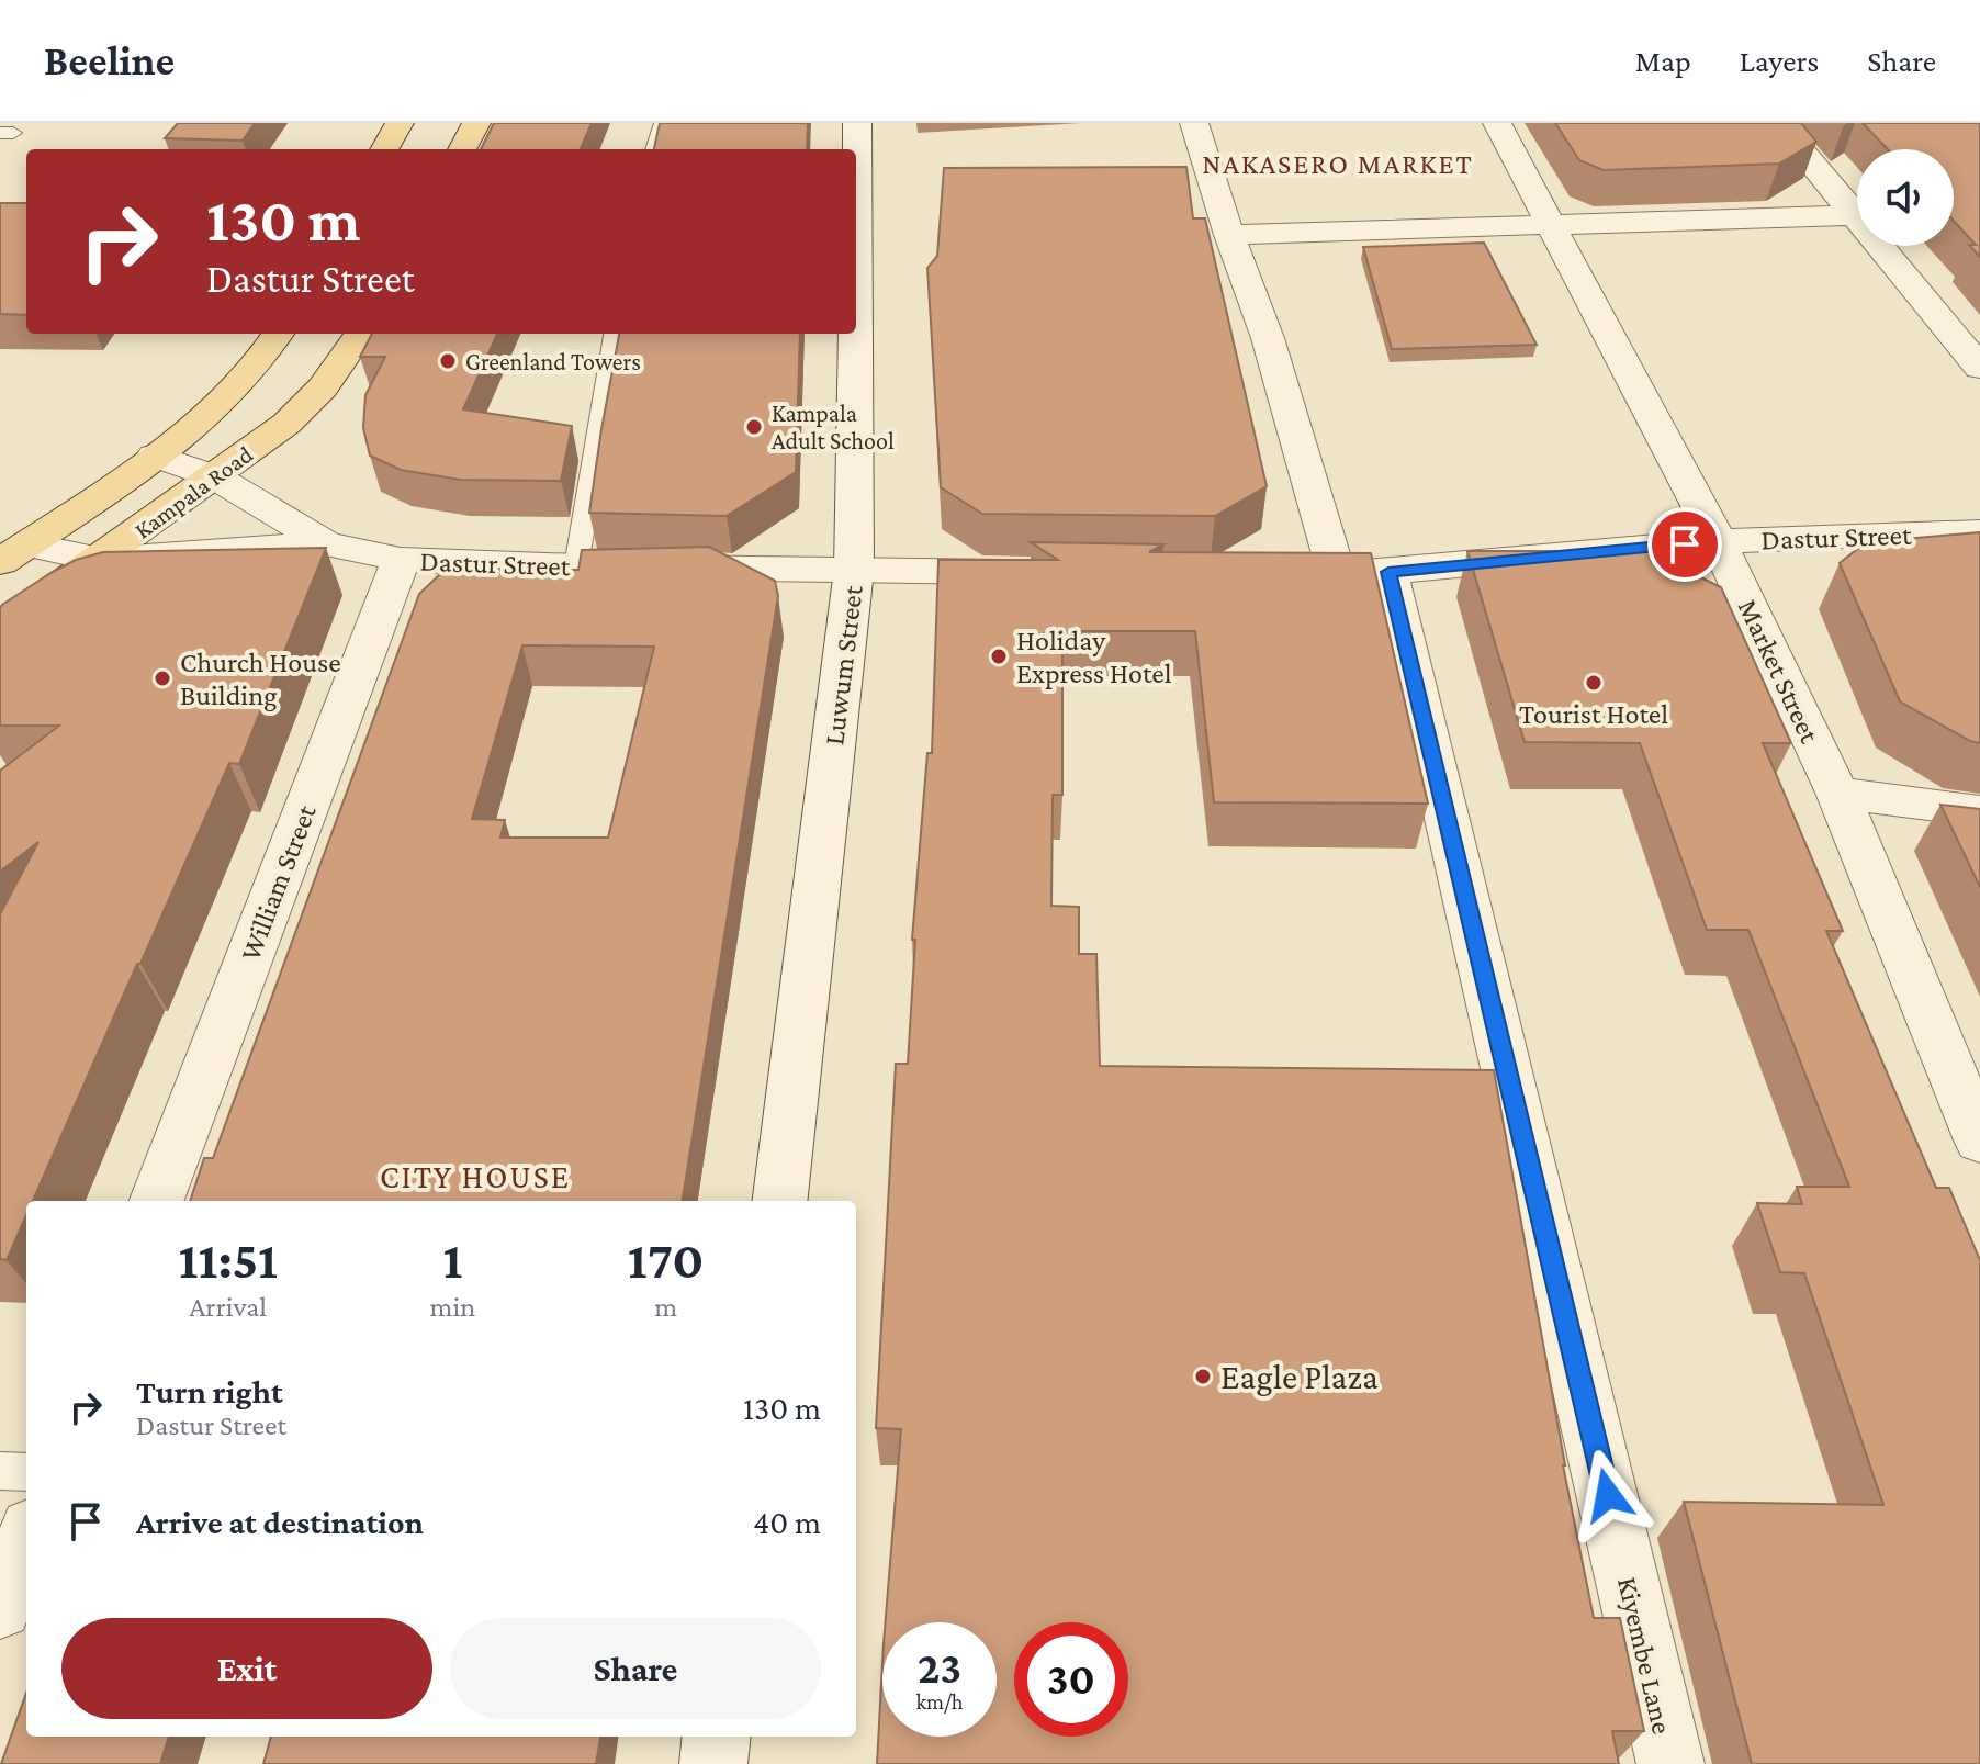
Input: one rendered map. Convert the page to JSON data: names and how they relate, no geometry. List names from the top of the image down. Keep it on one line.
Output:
{"streets":{"main road":["Kampala Road"],"street":["Dastur Street","Luwum Street","Market Street","William Street","Kiyembe Lane"]},"crossings":[["Kampala Road","Dastur Street"],["Dastur Street","Luwum Street"],["Dastur Street","Market Street"],["Dastur Street","William Street"],["Dastur Street","Kiyembe Lane"]],"districts":["NAKASERO MARKET","CITY HOUSE"],"places":["Greenland Towers","Kampala Adult School","Holiday Express Hotel","Church House Building","Tourist Hotel","Eagle Plaza"],"page":{"header":"Beeline","nav":["Map","Layers","Share"],"turn":["130 m","Dastur Street"],"eta":["11:51","Arrival","1","min","170","m"],"list":[{"name":"Turn right","note":"Dastur Street","value":"130 m"},{"name":"Arrive at destination","value":"40 m"}],"buttons":["Exit","Share"],"speed":"23 km/h","limit":"30"}}
